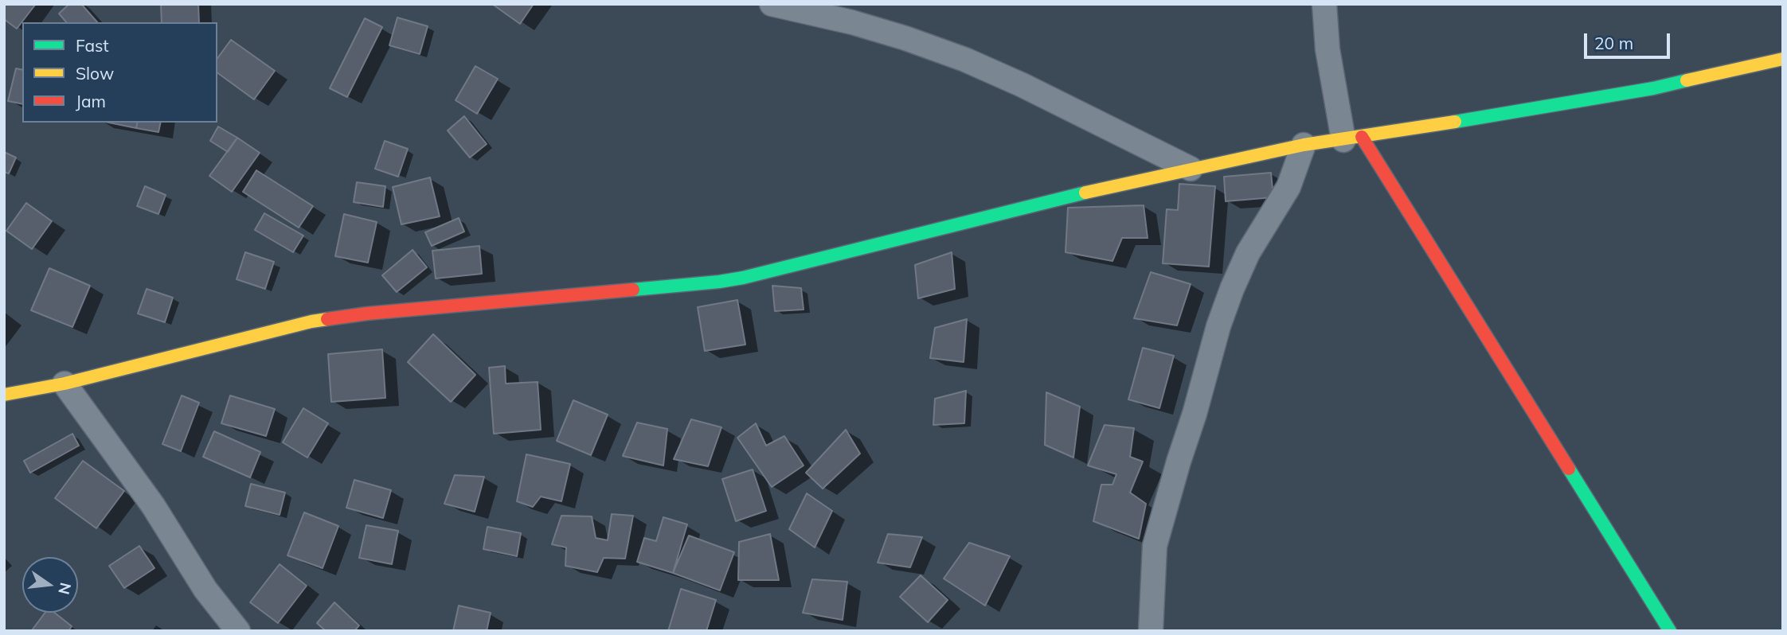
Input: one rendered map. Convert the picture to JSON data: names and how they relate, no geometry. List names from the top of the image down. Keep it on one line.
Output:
{"legend":["Fast","Slow","Jam"],"scale_bar":"20 m","north":"right"}
